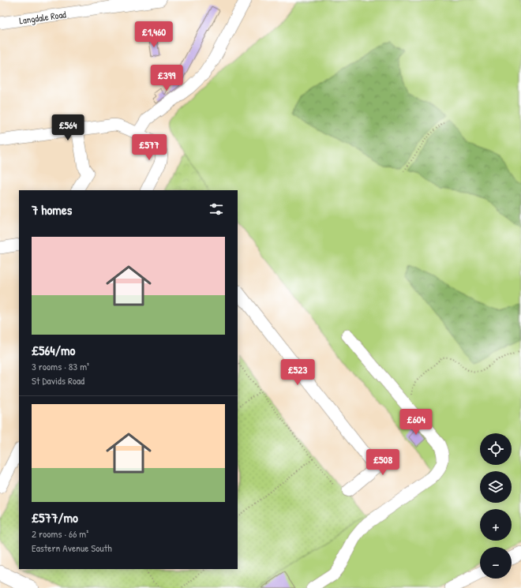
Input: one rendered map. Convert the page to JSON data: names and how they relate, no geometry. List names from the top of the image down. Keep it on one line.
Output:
{"streets":{"street":["Langdale Road"]},"page":{"price":["£1,460","£399","£564","£577","£523","£604","£508"],"heading":"7 homes","list":[{"name":"£564/mo","note":"3 rooms · 83 m² · St Davids Road"},{"name":"£577/mo","note":"2 rooms · 66 m² · Eastern Avenue South"}],"map_buttons":["+","−"]}}
